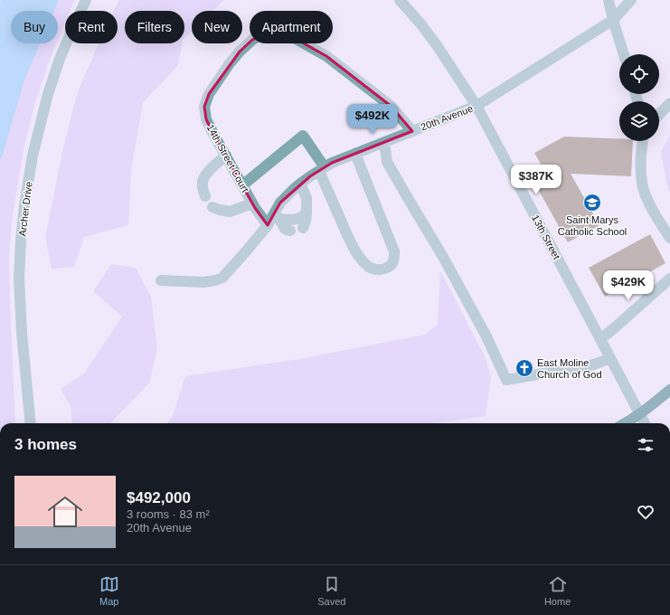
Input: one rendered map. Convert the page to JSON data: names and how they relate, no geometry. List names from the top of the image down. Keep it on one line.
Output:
{"streets":{"street":["20th Avenue","14th Street Court","Archer Drive","13th Street"]},"crossings":[["20th Avenue","14th Street Court"],["20th Avenue","13th Street"]],"places":{"school or university":["Saint Marys Catholic School"],"church":["East Moline Church of God"]},"page":{"chip":["Buy","Rent","Filters","New","Apartment"],"price":["$492K","$387K","$429K"],"heading":"3 homes","list":[{"name":"$492,000","note":"3 rooms · 83 m² · 20th Avenue"}],"tabs":["Map","Saved","Home"]}}
